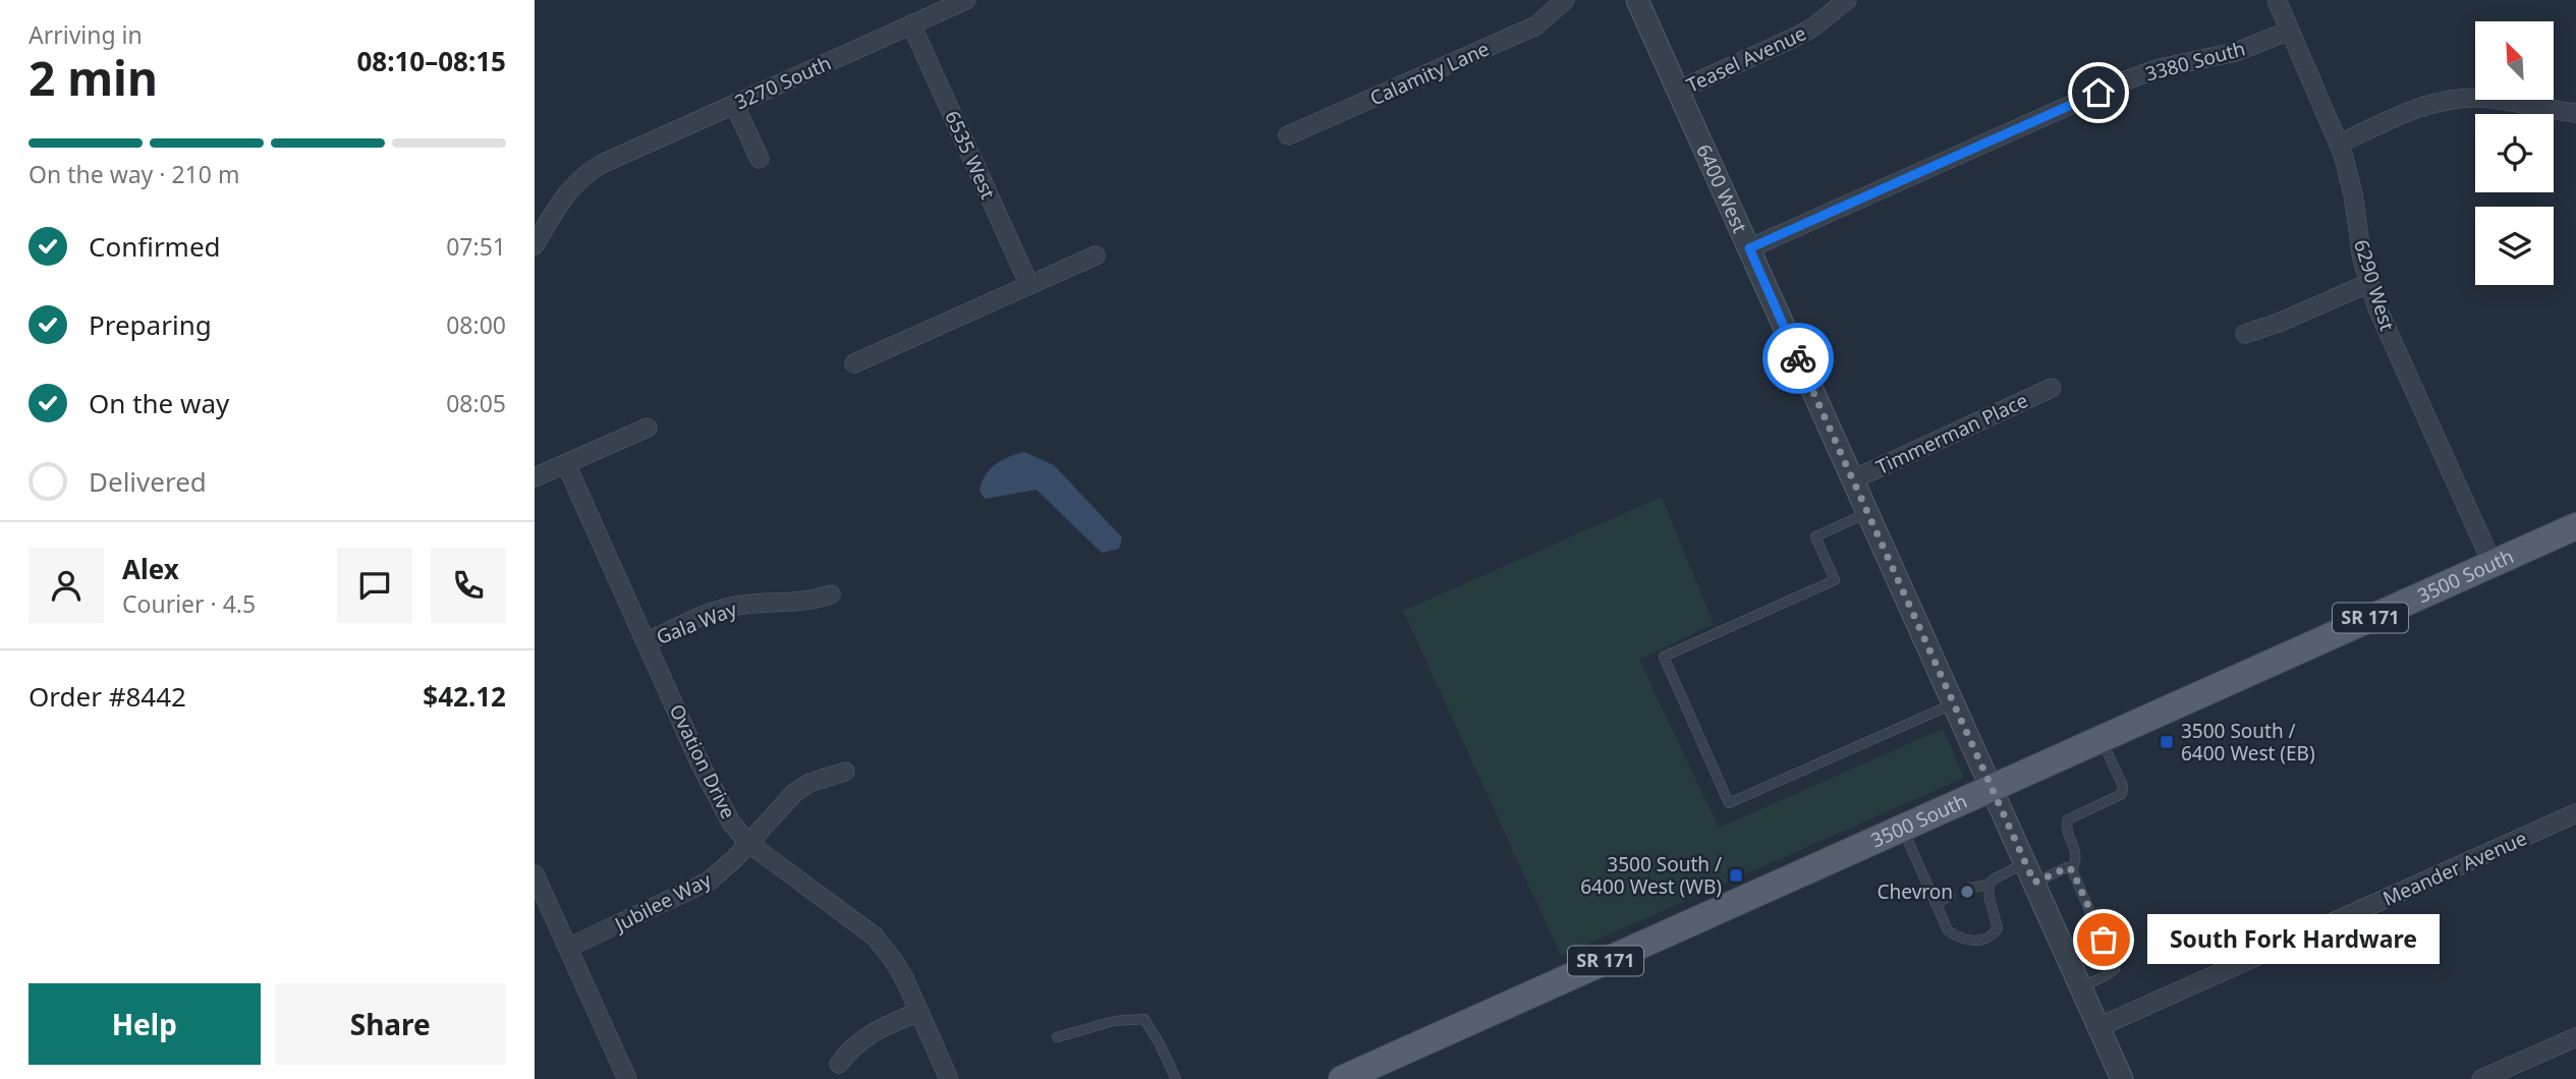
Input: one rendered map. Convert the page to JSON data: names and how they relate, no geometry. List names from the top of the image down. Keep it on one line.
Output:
{"streets":{"main road":["3500 South","SR 171"],"street":["Teasel Avenue","3380 South","Calamity Lane","3270 South","6535 West","6400 West","6290 West","Timmerman Place","Gala Way","Ovation Drive","Meander Avenue","Jubilee Way"]},"crossings":[["Teasel Avenue","6400 West"],["3380 South","6400 West"],["3380 South","6290 West"],["3270 South","6535 West"],["6400 West","Timmerman Place"],["6400 West","3500 South"],["6400 West","Meander Avenue"],["6290 West","3500 South"],["Gala Way","Ovation Drive"],["Ovation Drive","Jubilee Way"]],"places":{"transit":["3500 South / 6400 West (EB)","3500 South / 6400 West (WB)"],"other":["Chevron","South Fork Hardware"]},"north":"top left","page":{"heading":["2 min","Arriving in","08:10–08:15"],"panel":["Alex","Courier · 4.5","Order #8442","$42.12"],"bar":"On the way · 210 m","list":[["Confirmed","07:51"],["Preparing","08:00"],["On the way","08:05"],"Delivered"],"bubble":"South Fork Hardware","buttons":["Help","Share"]}}
